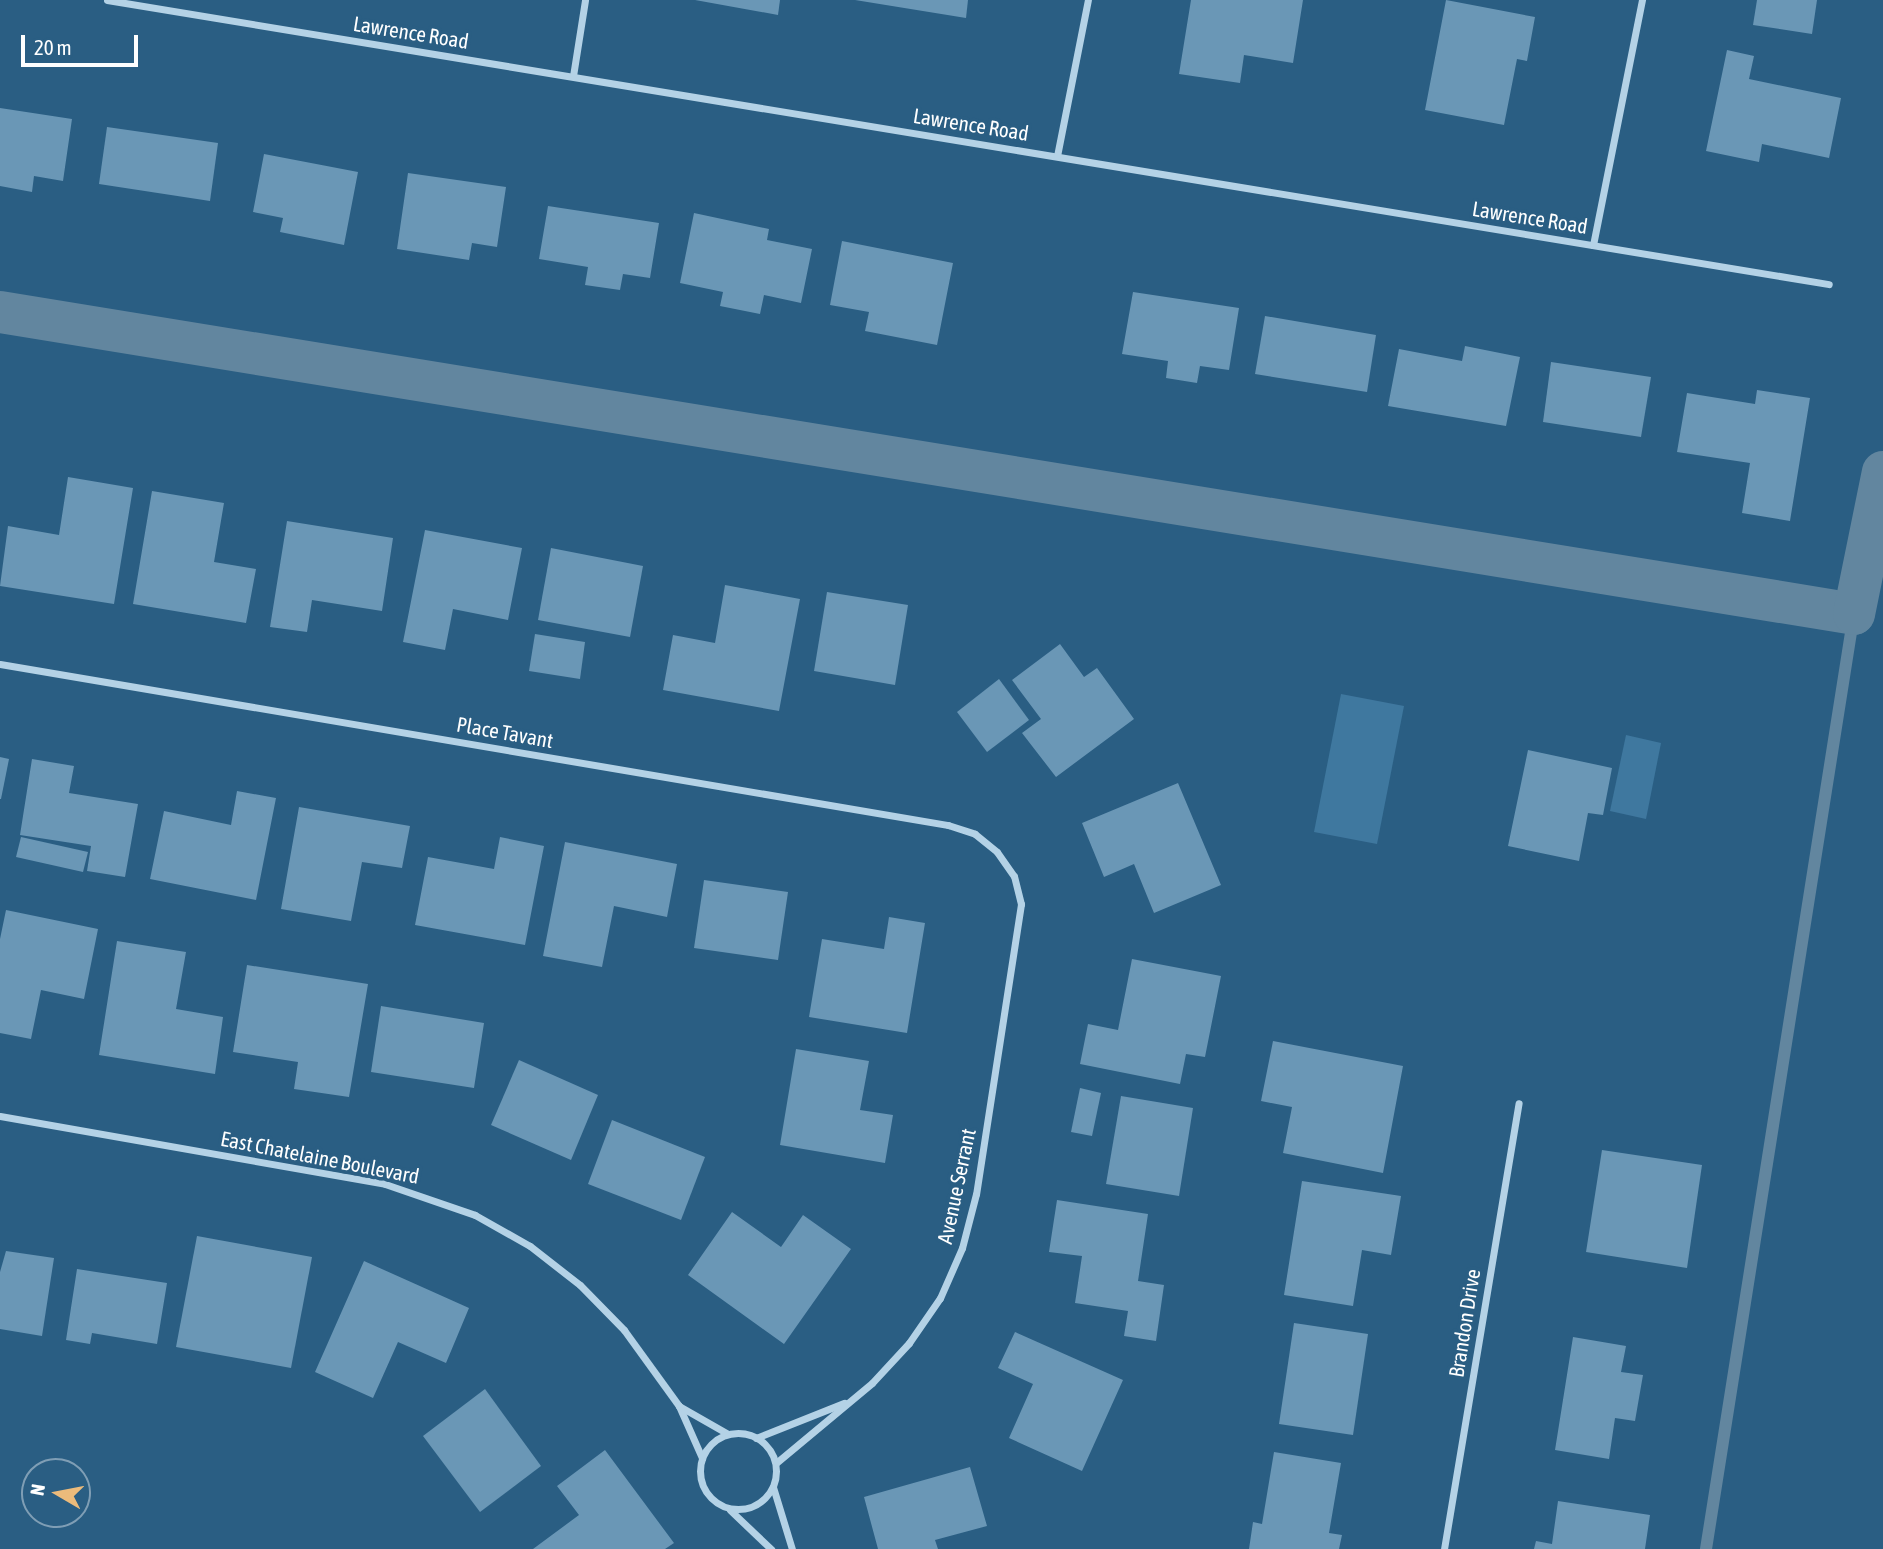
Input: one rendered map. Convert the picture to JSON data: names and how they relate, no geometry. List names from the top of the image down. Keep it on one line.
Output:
{"streets":{"street":["Lawrence Road","Place Tavant","East Chatelaine Boulevard","Avenue Serrant","Brandon Drive"]},"crossings":[["Place Tavant","Avenue Serrant"],["East Chatelaine Boulevard","Avenue Serrant"]],"scale_bar":"20 m","north":"left"}
